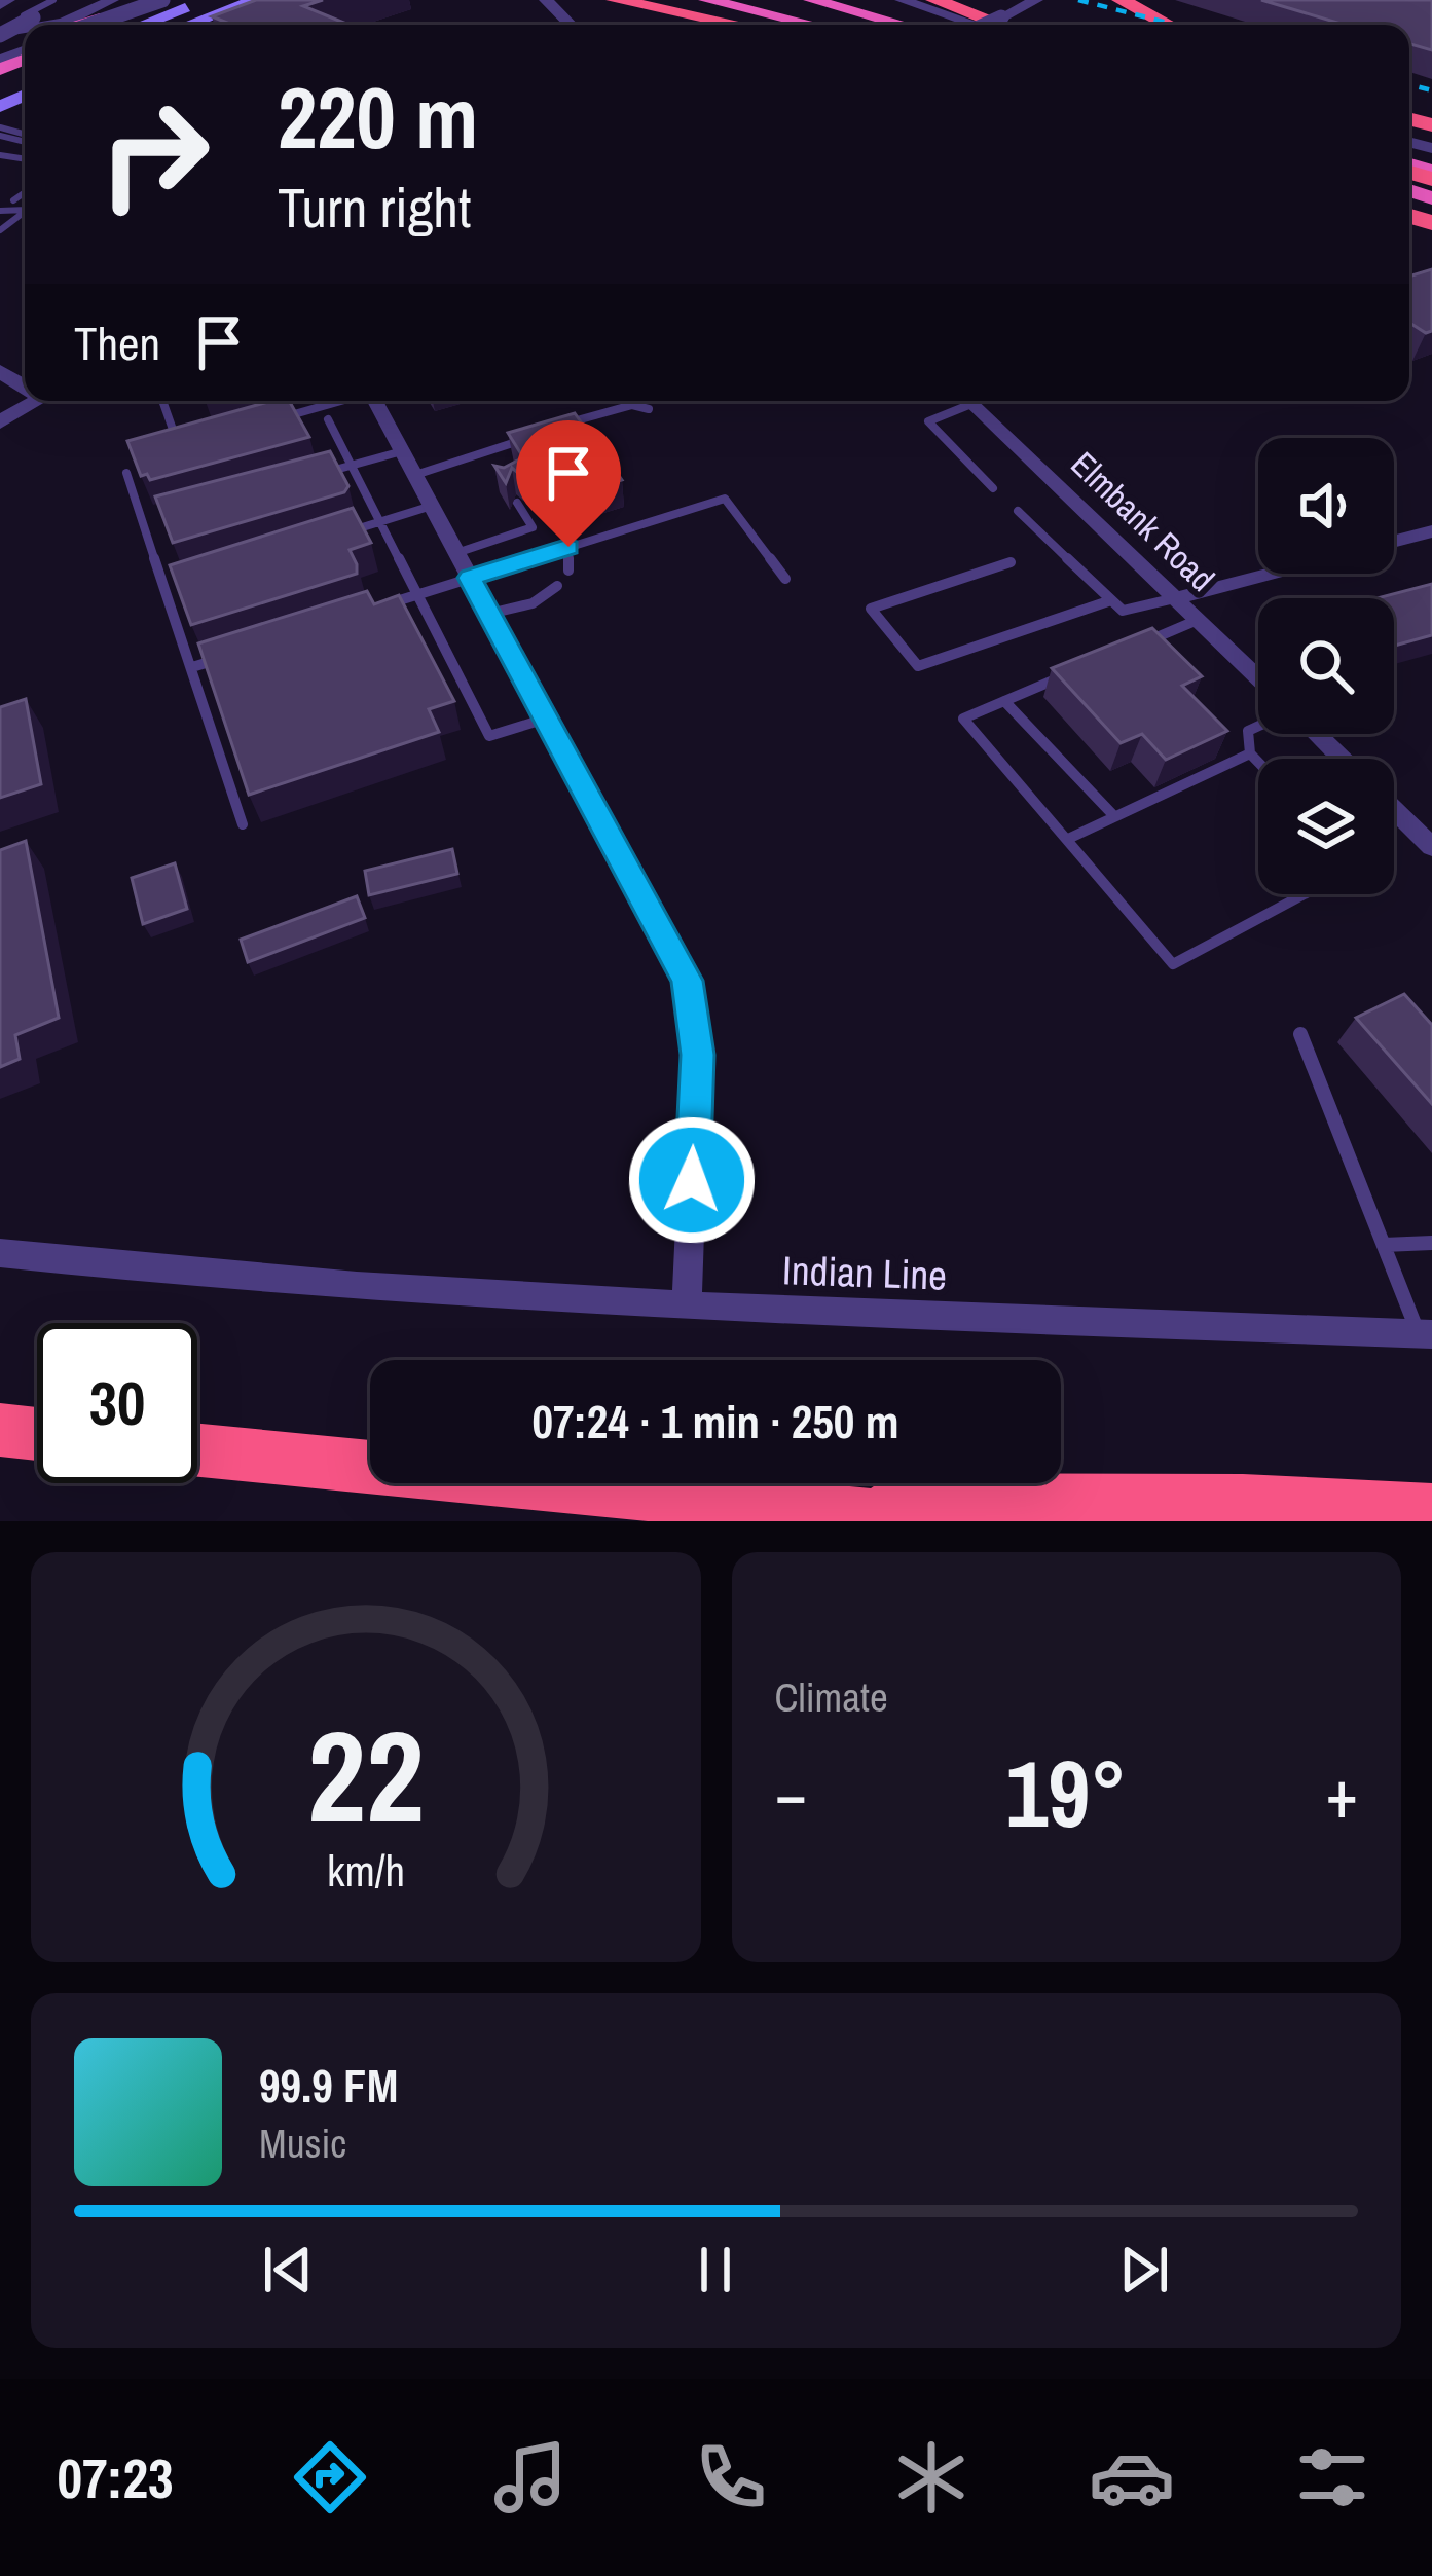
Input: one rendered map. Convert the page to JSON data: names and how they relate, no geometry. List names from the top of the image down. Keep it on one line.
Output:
{"streets":{"street":["Elmbank Road","Indian Line"]},"page":{"turn":["220 m","Turn right"],"then":"Then","limit":"30","trip":"07:24 · 1 min · 250 m","tile":"Climate","heat":["−","19°","+"],"song":["99.9 FM","Music"],"tabs":"07:23","gauge":["22","km/h"]}}
